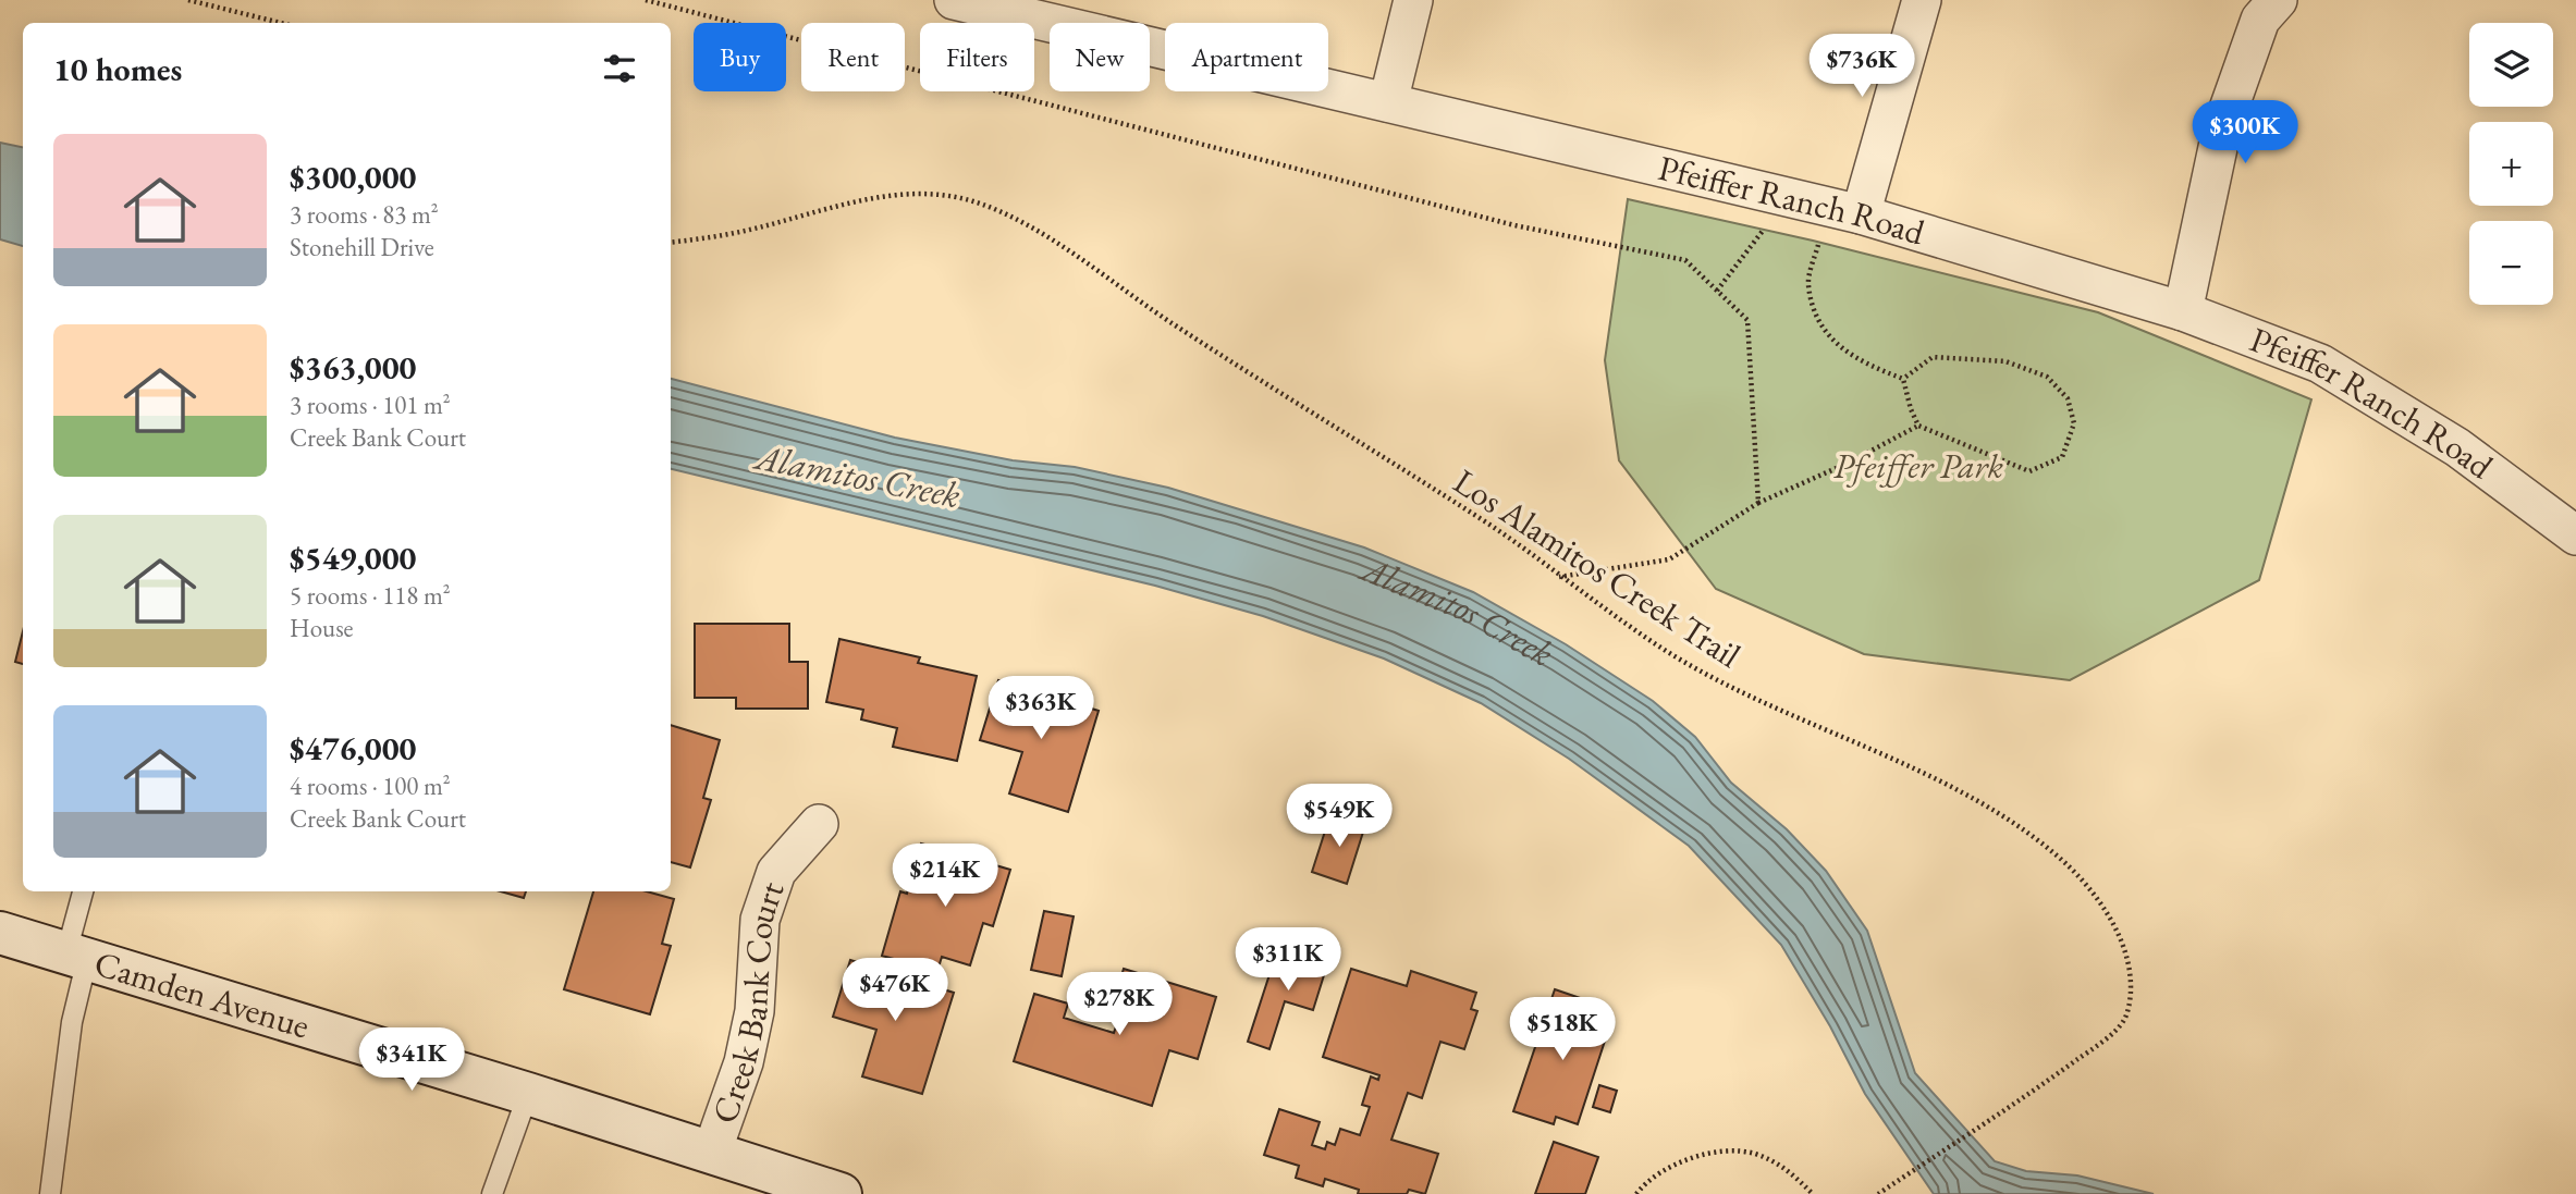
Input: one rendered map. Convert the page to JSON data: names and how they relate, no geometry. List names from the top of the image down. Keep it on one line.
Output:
{"streets":{"street":["Pfeiffer Ranch Road","Camden Avenue","Creek Bank Court"],"path":["Los Alamitos Creek Trail"]},"crossings":[["Camden Avenue","Creek Bank Court"]],"water":["Alamitos Creek"],"parks":["Pfeiffer Park"],"page":{"map_buttons":["+","−"],"chip":["Buy","Rent","Filters","New","Apartment"],"heading":"10 homes","price":["$736K","$300K","$363K","$549K","$214K","$311K","$476K","$278K","$518K","$341K"],"list":[{"name":"$300,000","note":"3 rooms · 83 m² · Stonehill Drive"},{"name":"$363,000","note":"3 rooms · 101 m² · Creek Bank Court"},{"name":"$549,000","note":"5 rooms · 118 m² · House"},{"name":"$476,000","note":"4 rooms · 100 m² · Creek Bank Court"}]}}
